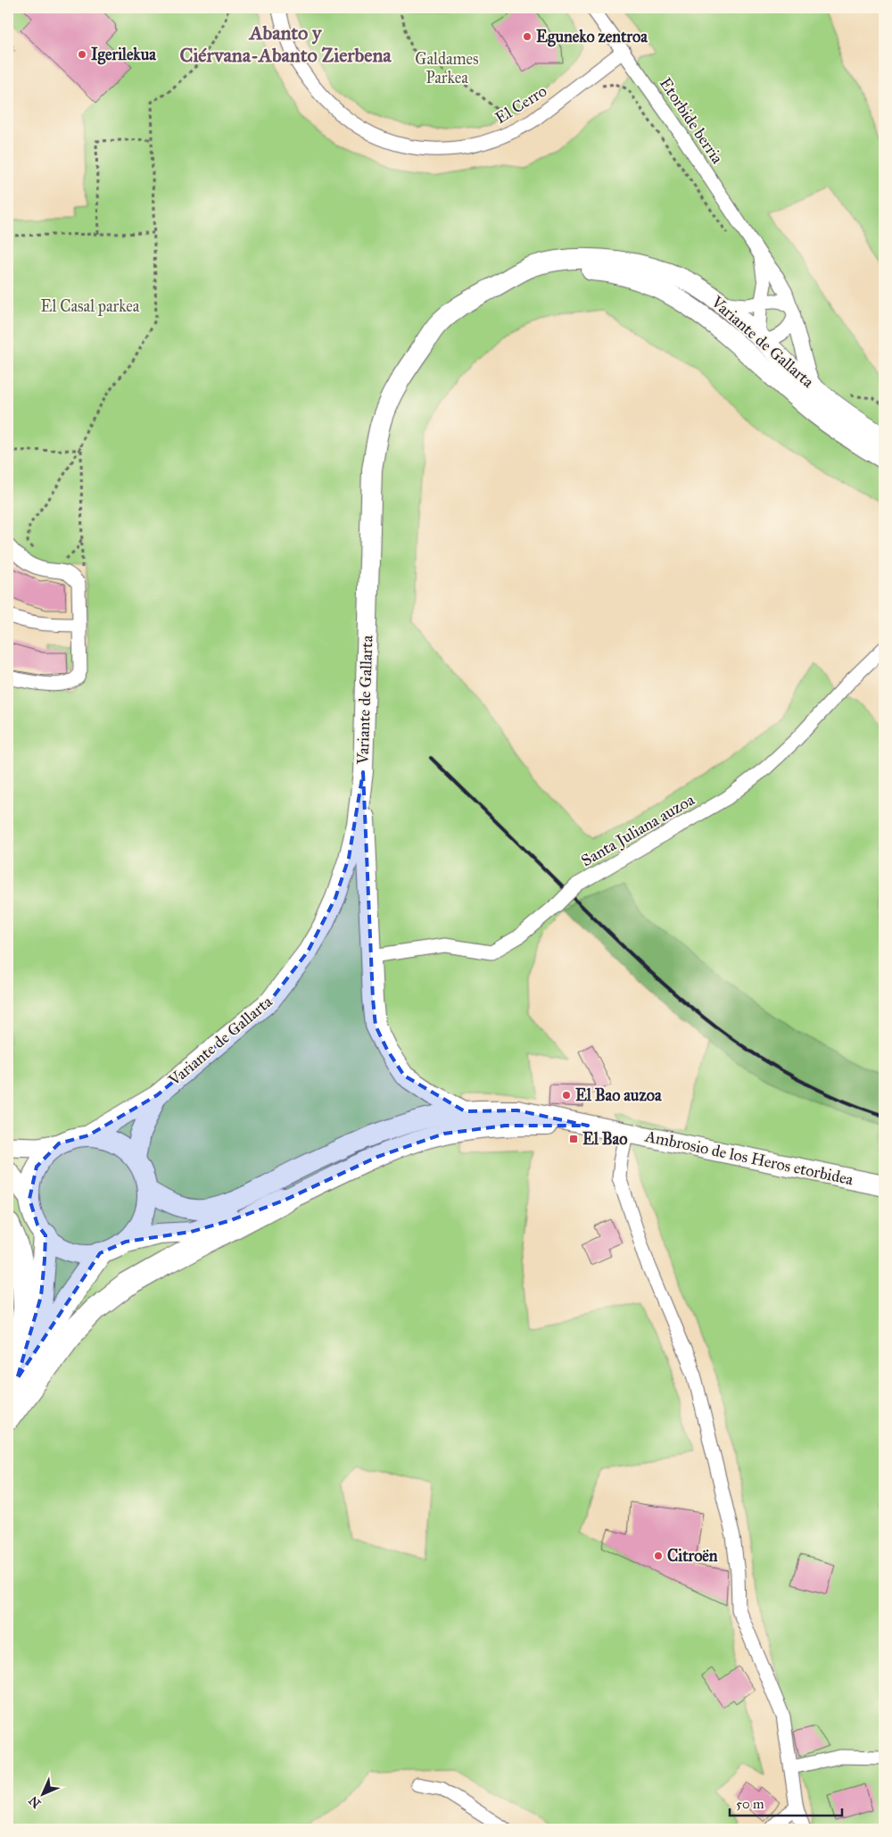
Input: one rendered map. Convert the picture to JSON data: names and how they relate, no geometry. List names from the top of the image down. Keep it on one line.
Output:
{"streets":{"main road":["Variante de Gallarta","Ambrosio de los Heros etorbidea"],"street":["El Cerro","Etorbide berria","Santa Juliana auzoa"]},"crossings":[["El Cerro","Etorbide berria"],["Etorbide berria","Variante de Gallarta"]],"districts":["Abanto y Ciérvana-Abanto Zierbena"],"parks":["Galdames Parkea","El Casal parkea"],"places":{"other":["Eguneko zentroa","Igerilekua","El Bao auzoa","Citroën"],"transit":["El Bao"]},"scale_bar":"50 m","north":"bottom left"}
